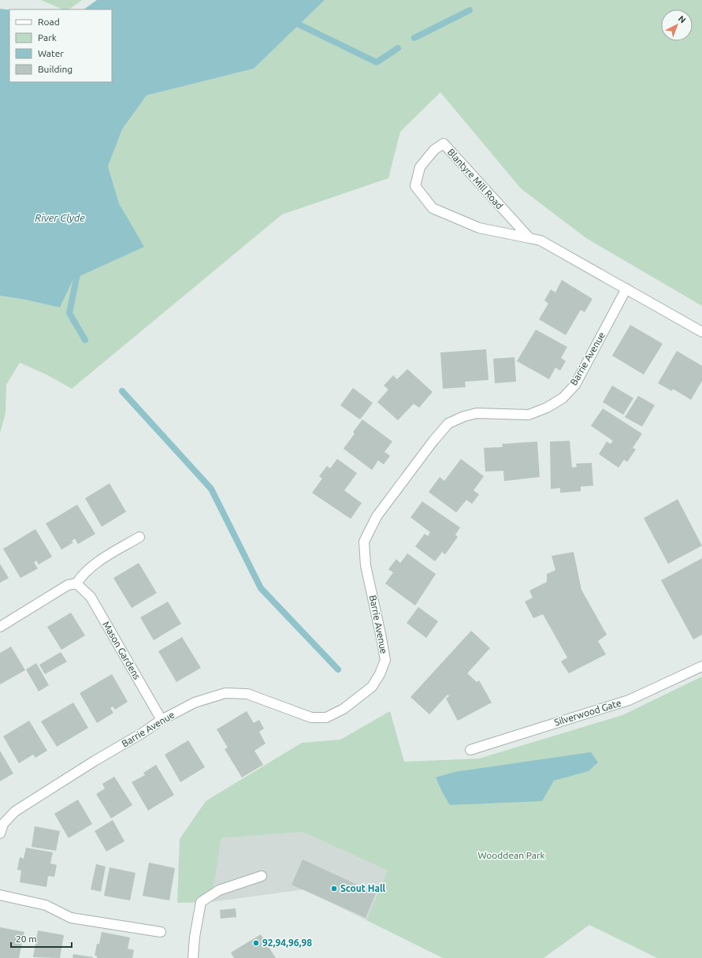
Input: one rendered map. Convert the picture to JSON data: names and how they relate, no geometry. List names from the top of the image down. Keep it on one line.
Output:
{"streets":{"street":["Blantyre Mill Road","Barrie Avenue","Mason Gardens","Silverwood Gate"]},"crossings":[["Blantyre Mill Road","Barrie Avenue"],["Barrie Avenue","Mason Gardens"]],"water":["River Clyde"],"parks":["Wooddean Park"],"places":["Scout Hall","92,94,96,98"],"legend":["Road","Park","Water","Building"],"scale_bar":"20 m","north":"top right"}
